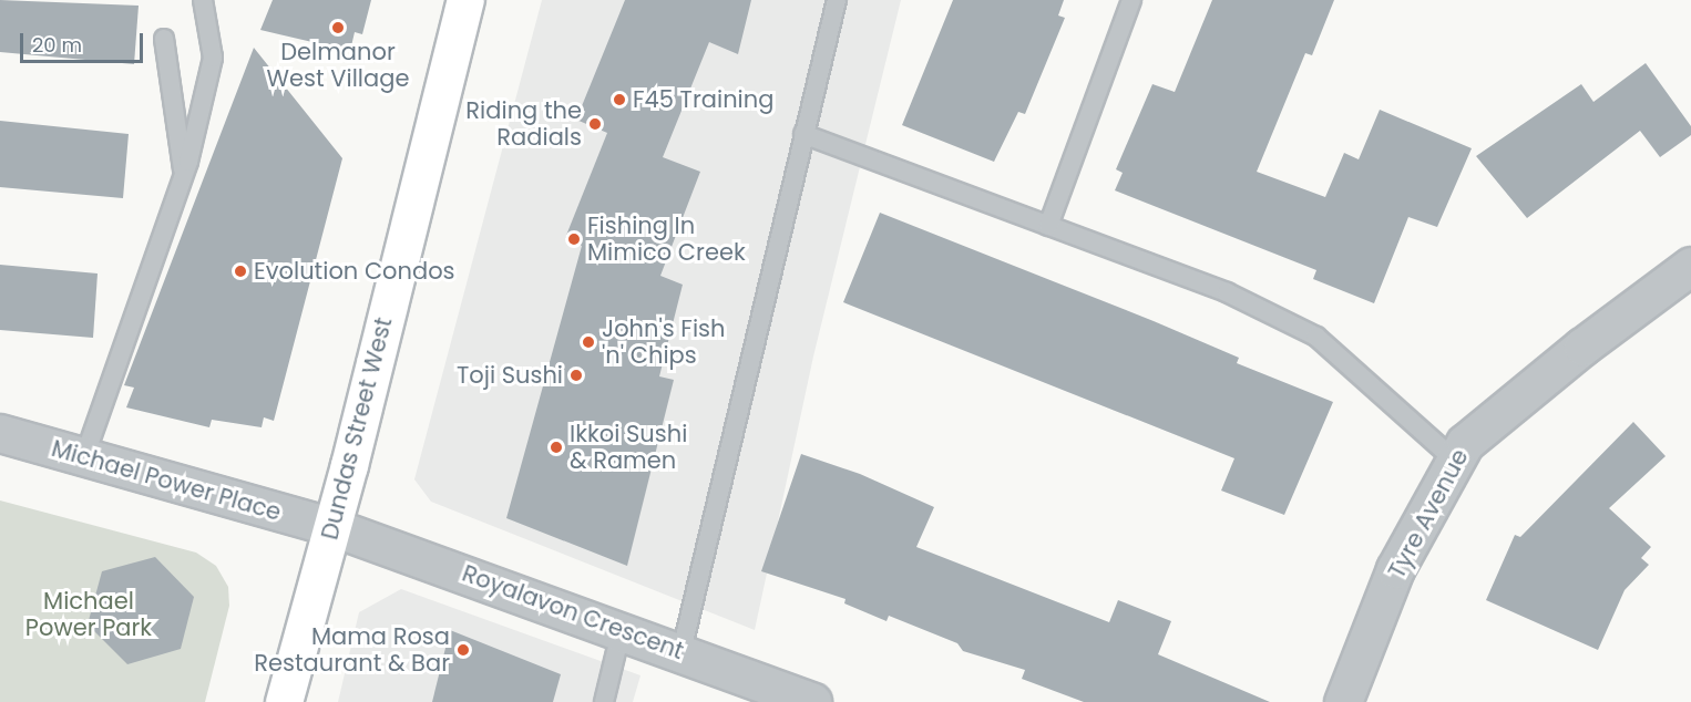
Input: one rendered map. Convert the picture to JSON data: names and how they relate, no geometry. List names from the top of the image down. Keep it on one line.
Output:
{"streets":{"main road":["Dundas Street West"],"street":["Michael Power Place","Tyre Avenue","Royalavon Crescent"]},"crossings":[["Dundas Street West","Michael Power Place"],["Dundas Street West","Royalavon Crescent"],["Michael Power Place","Royalavon Crescent"]],"parks":["Michael Power Park"],"places":["Delmanor West Village","F45 Training","Riding the Radials","Fishing In Mimico Creek","Evolution Condos","John's Fish 'n' Chips","Toji Sushi","Ikkoi Sushi & Ramen","Mama Rosa Restaurant & Bar"],"scale_bar":"20 m"}
